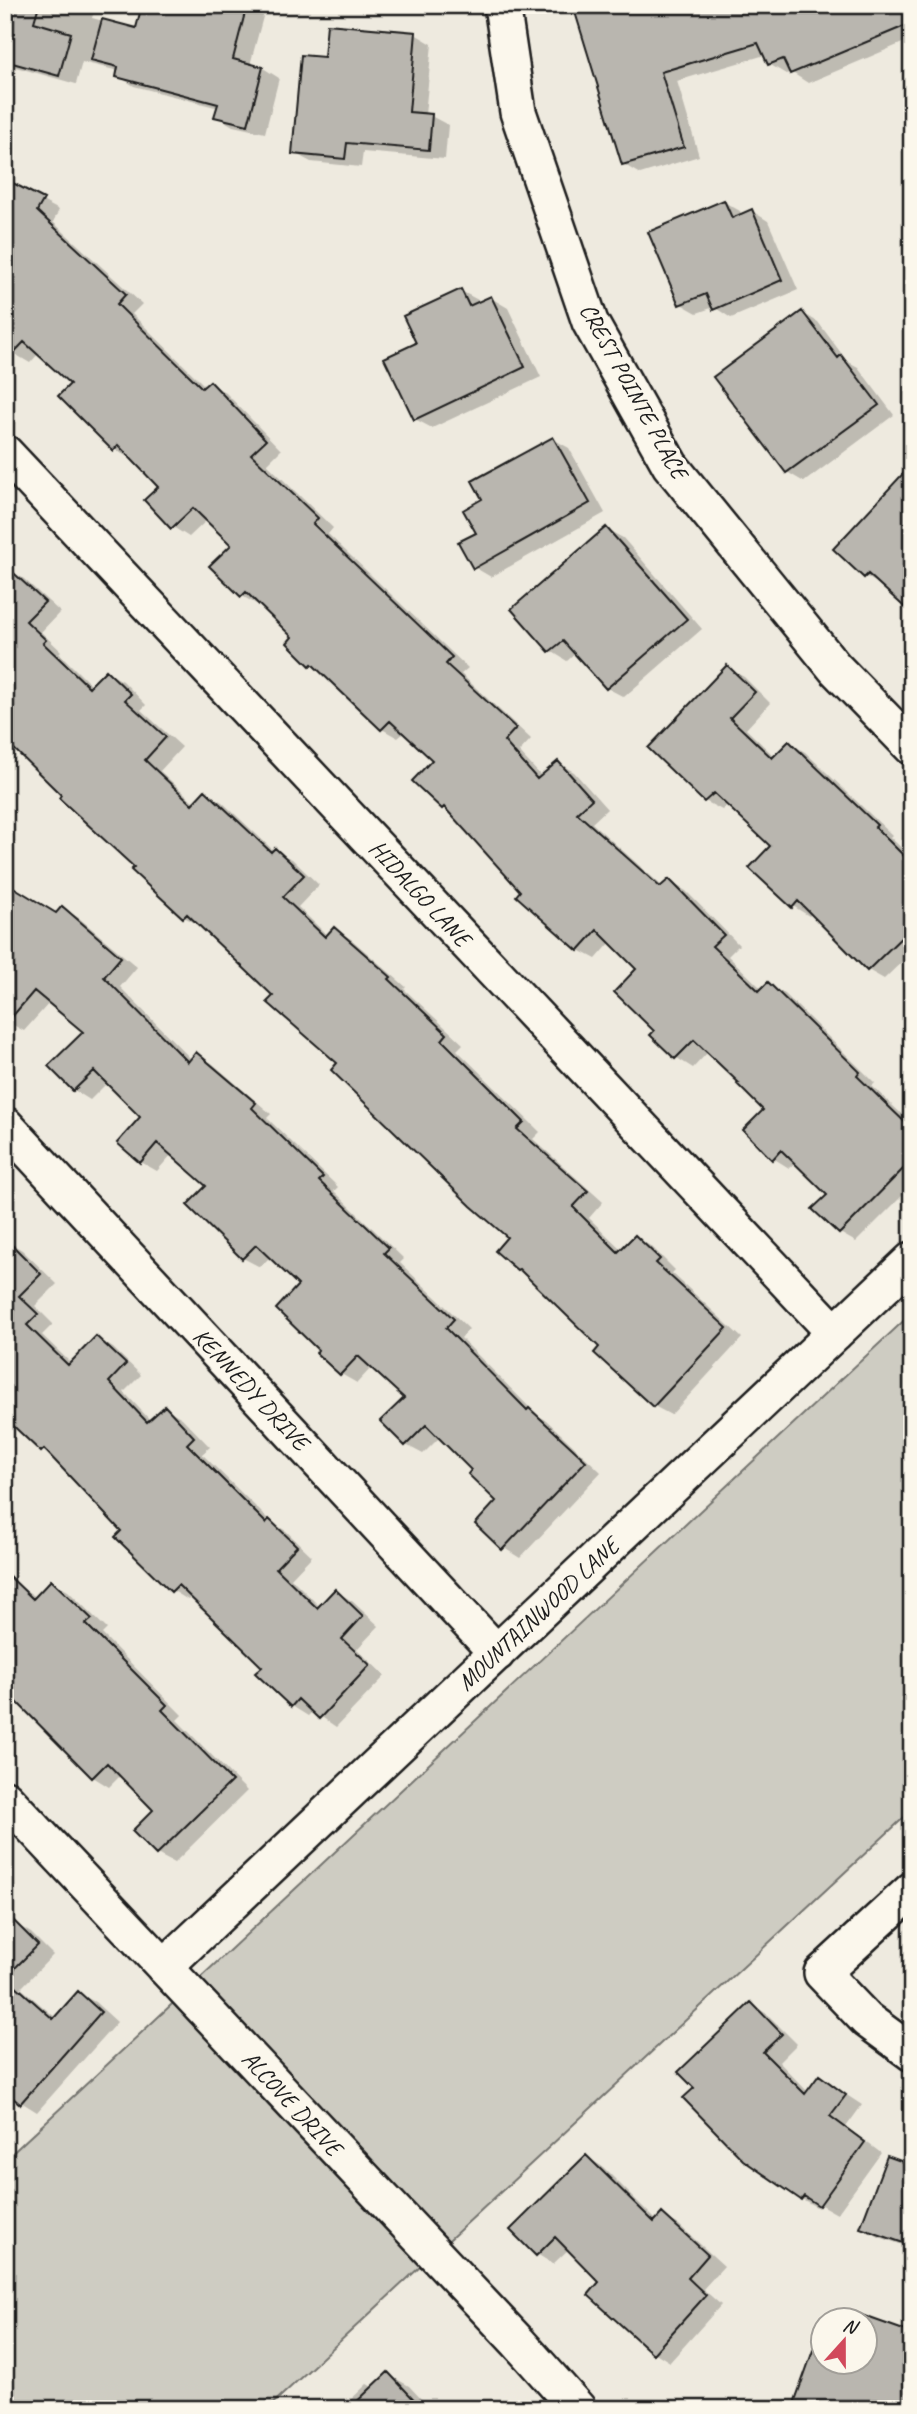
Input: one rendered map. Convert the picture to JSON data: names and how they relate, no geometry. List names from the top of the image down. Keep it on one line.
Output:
{"streets":{"street":["CREST POINTE PLACE","HIDALGO LANE","KENNEDY DRIVE","MOUNTAINWOOD LANE","ALCOVE DRIVE"]},"crossings":[["HIDALGO LANE","MOUNTAINWOOD LANE"],["KENNEDY DRIVE","MOUNTAINWOOD LANE"],["MOUNTAINWOOD LANE","ALCOVE DRIVE"]],"north":"top"}
